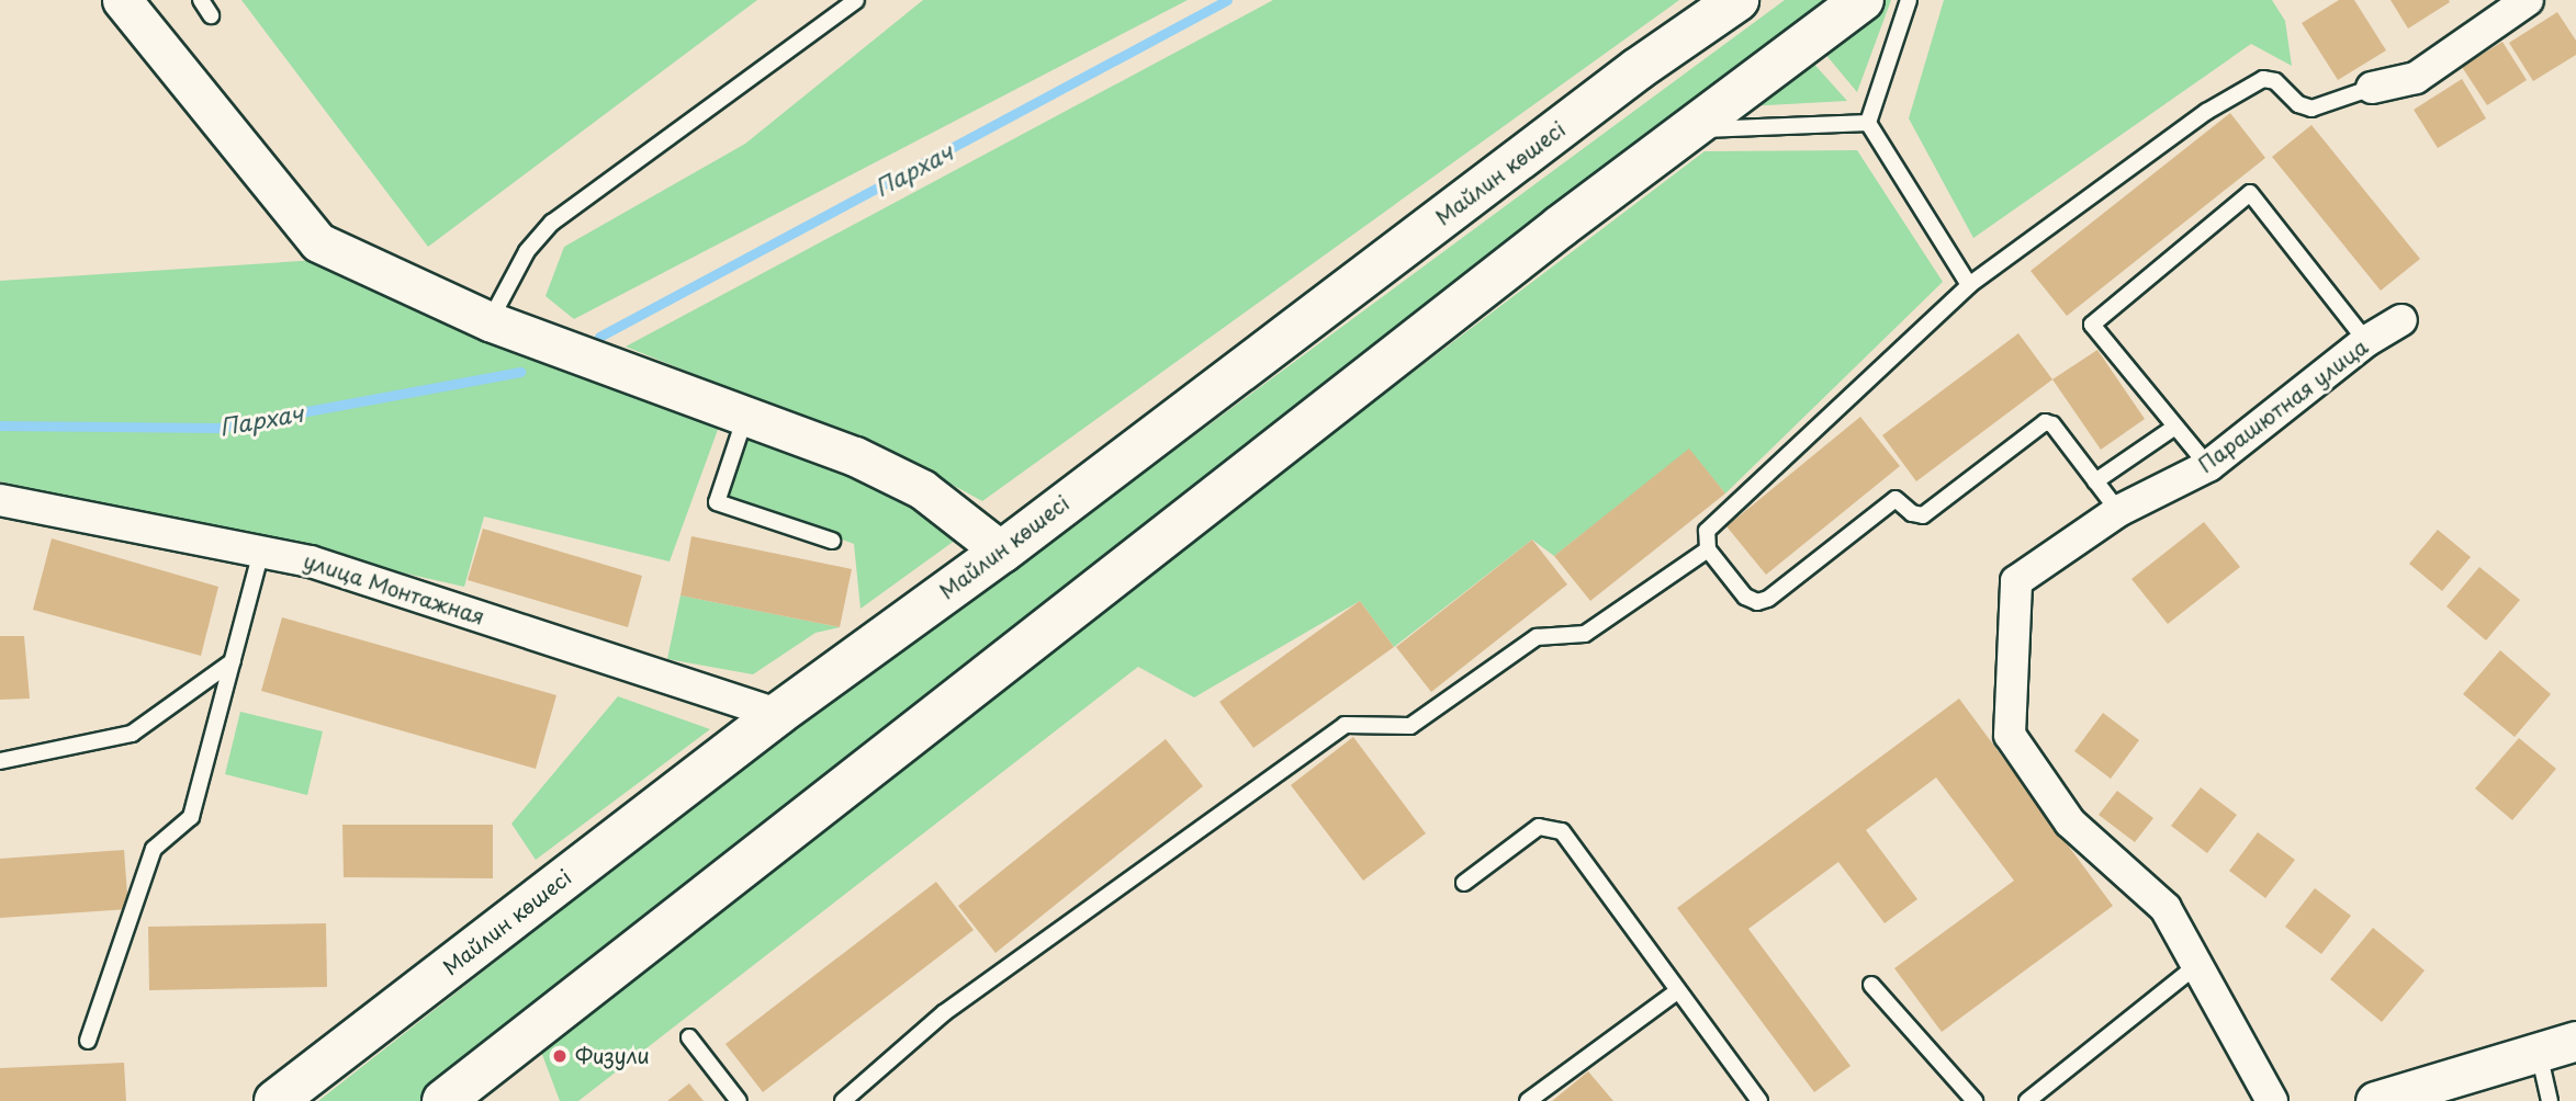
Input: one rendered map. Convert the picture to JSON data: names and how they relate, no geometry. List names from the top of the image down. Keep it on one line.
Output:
{"streets":{"main road":["Майлин көшесі"],"street":["Парашютная улица","улица Монтажная"]},"crossings":[["Майлин көшесі","улица Монтажная"]],"water":["Пархач"],"places":["Физули"]}
